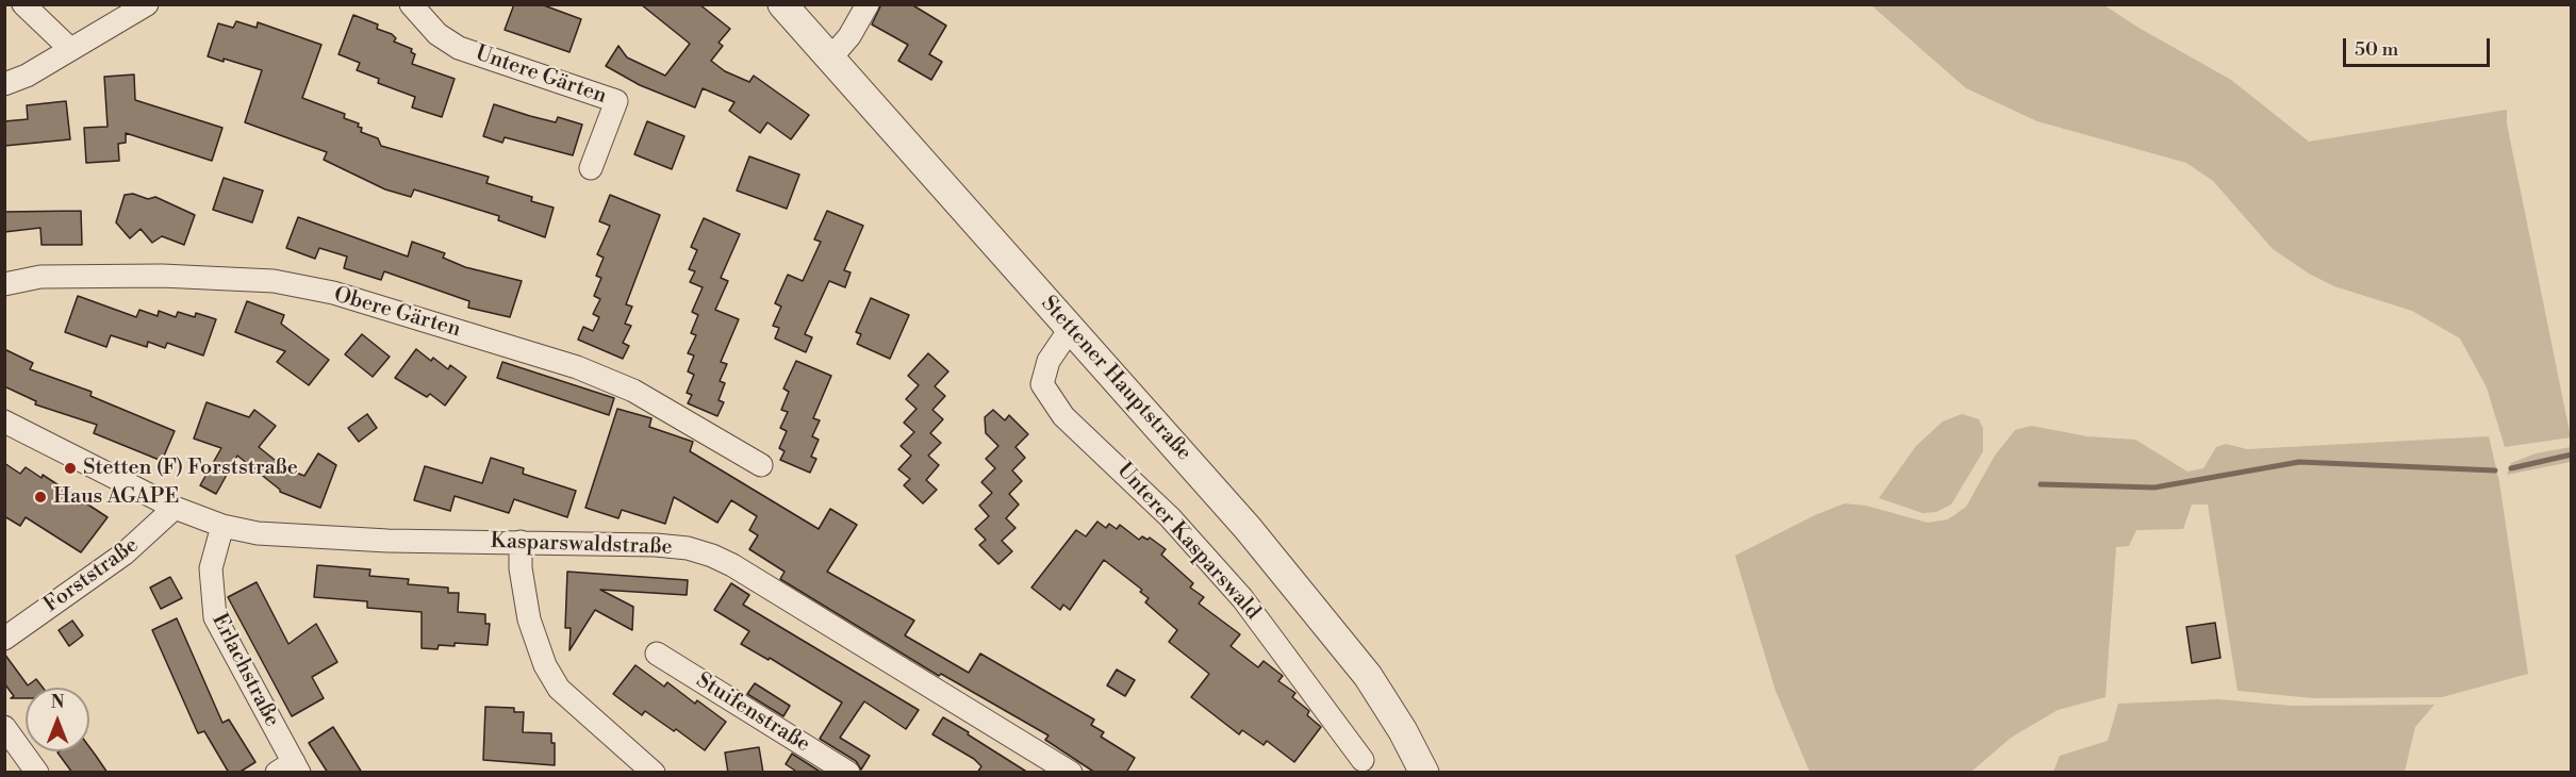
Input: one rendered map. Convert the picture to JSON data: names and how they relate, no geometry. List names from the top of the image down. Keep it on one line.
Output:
{"streets":{"street":["Untere Gärten","Obere Gärten","Stettener Hauptstraße","Unterer Kasparswald","Kasparswaldstraße","Forststraße","Erlachstraße","Stuifenstraße"]},"crossings":[["Stettener Hauptstraße","Unterer Kasparswald"],["Kasparswaldstraße","Forststraße"],["Kasparswaldstraße","Erlachstraße"]],"places":["Stetten (F) Forststraße","Haus AGAPE"],"scale_bar":"50 m","north":"top"}
